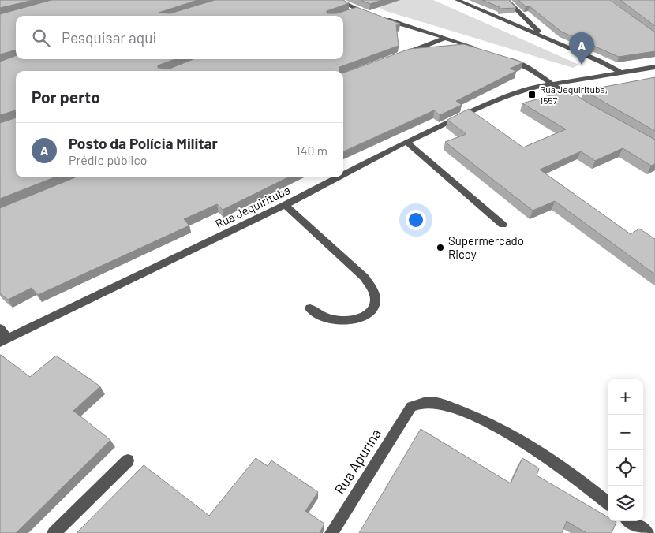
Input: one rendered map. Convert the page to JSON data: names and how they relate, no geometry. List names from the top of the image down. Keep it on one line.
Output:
{"streets":{"street":["Rua Jequirituba","Rua Apurina"]},"places":{"transit":["Rua Jequirituba, 1557"],"other":["Supermercado Ricoy"]},"page":{"search":"Pesquisar aqui","pins":"A","heading":"Por perto","list":[{"mark":"A","name":"Posto da Polícia Militar","note":"Prédio público","value":"140 m"}],"map_buttons":["+","−"]}}
